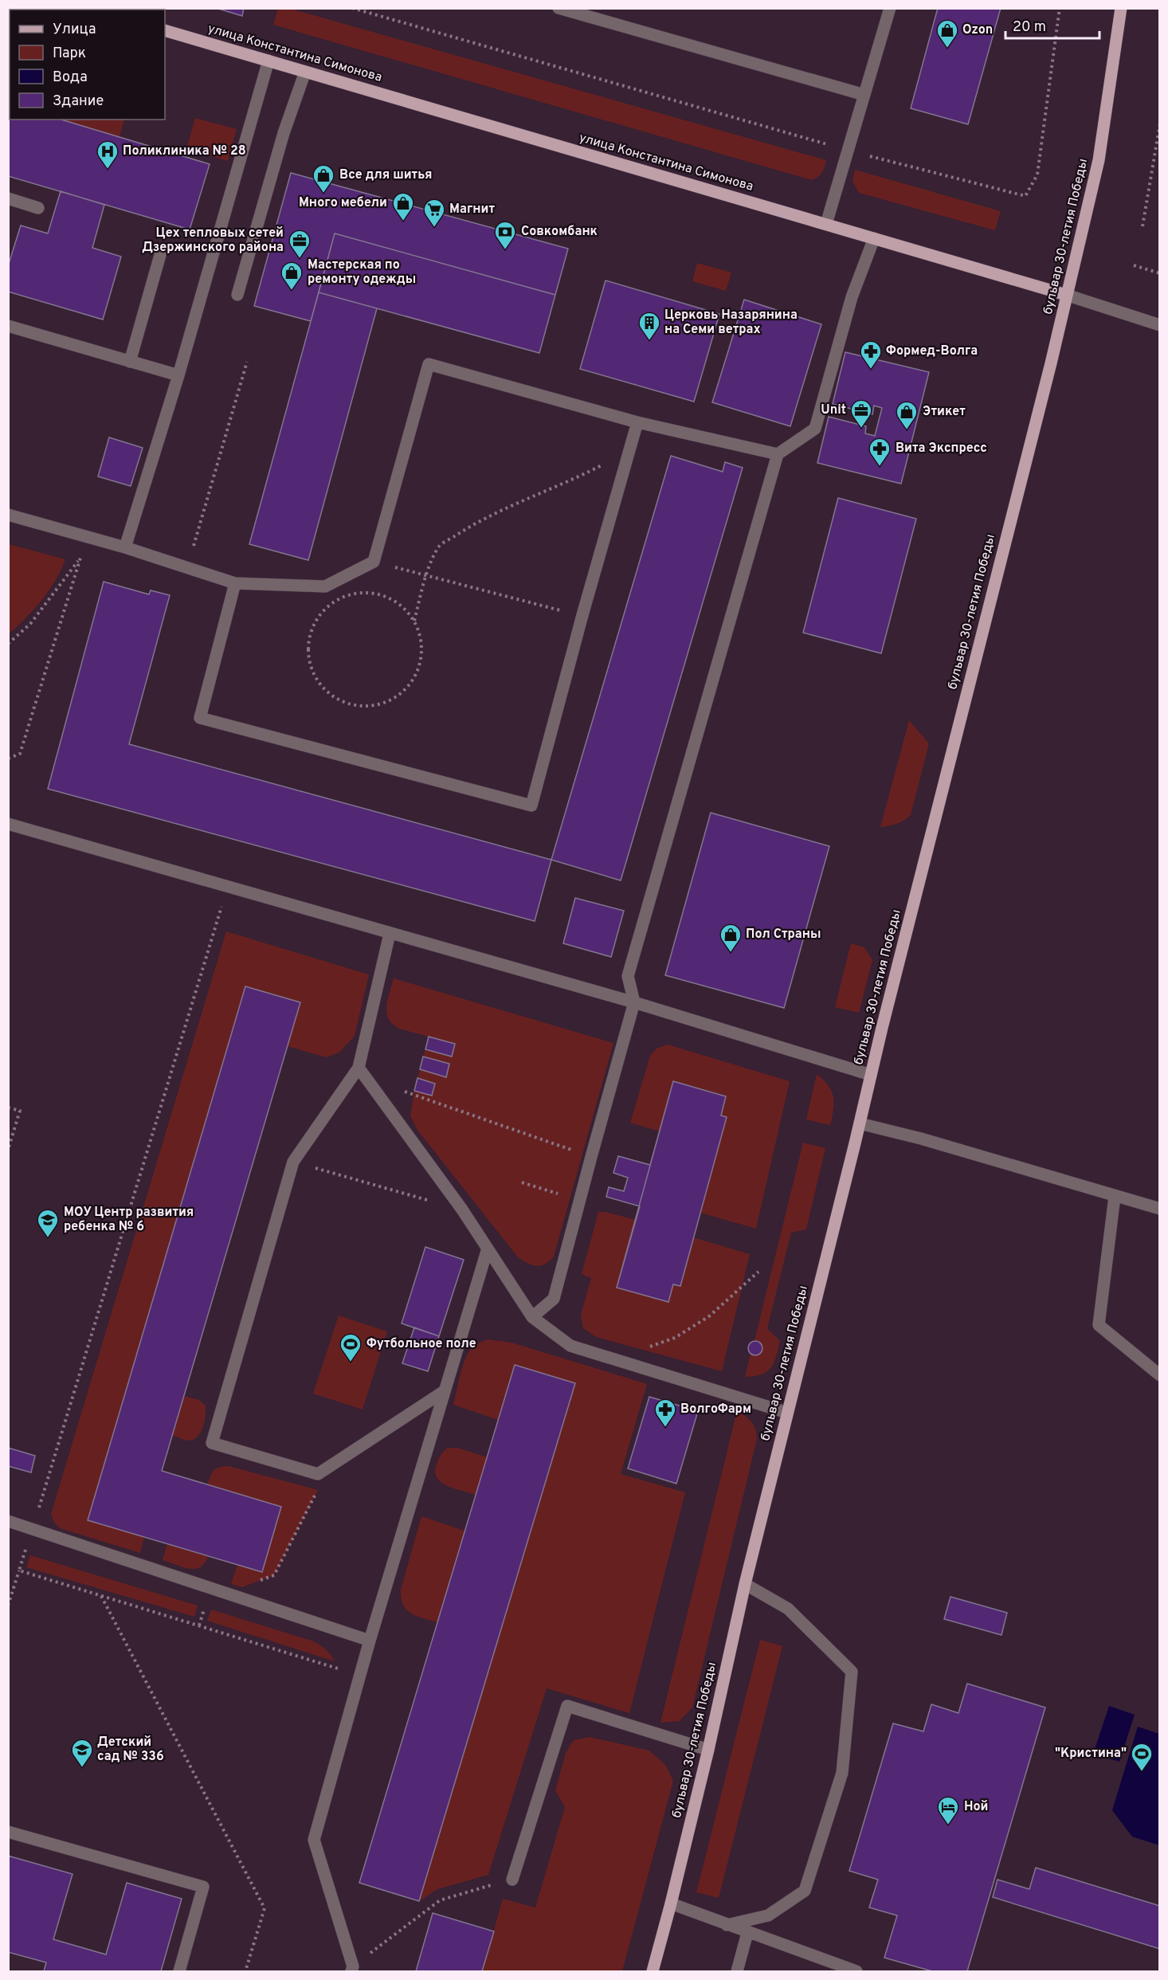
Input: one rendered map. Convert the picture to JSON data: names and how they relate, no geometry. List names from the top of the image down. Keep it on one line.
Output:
{"streets":{"main road":["улица Константина Симонова","бульвар 30-летия Победы"]},"crossings":[["улица Константина Симонова","бульвар 30-летия Победы"]],"places":{"shop":["Ozon","Все для шитья","Много мебели","Мастерская по ремонту одежды","Этикет","Пол Страны"],"hospital":["Поликлиника № 28"],"supermarket":["Магнит"],"bank":["Совкомбанк"],"office":["Цех тепловых сетей Дзержинского района","Unit"],"building":["Церковь Назарянина на Семи ветрах"],"pharmacy":["Формед-Волга","Вита Экспресс","ВолгоФарм"],"school or university":["МОУ Центр развития ребенка № 6","Детский сад № 336"],"sports":["Футбольное поле","\"Кристина\""],"hotel":["Ной"]},"legend":["Улица","Парк","Вода","Здание"],"scale_bar":"20 m"}
